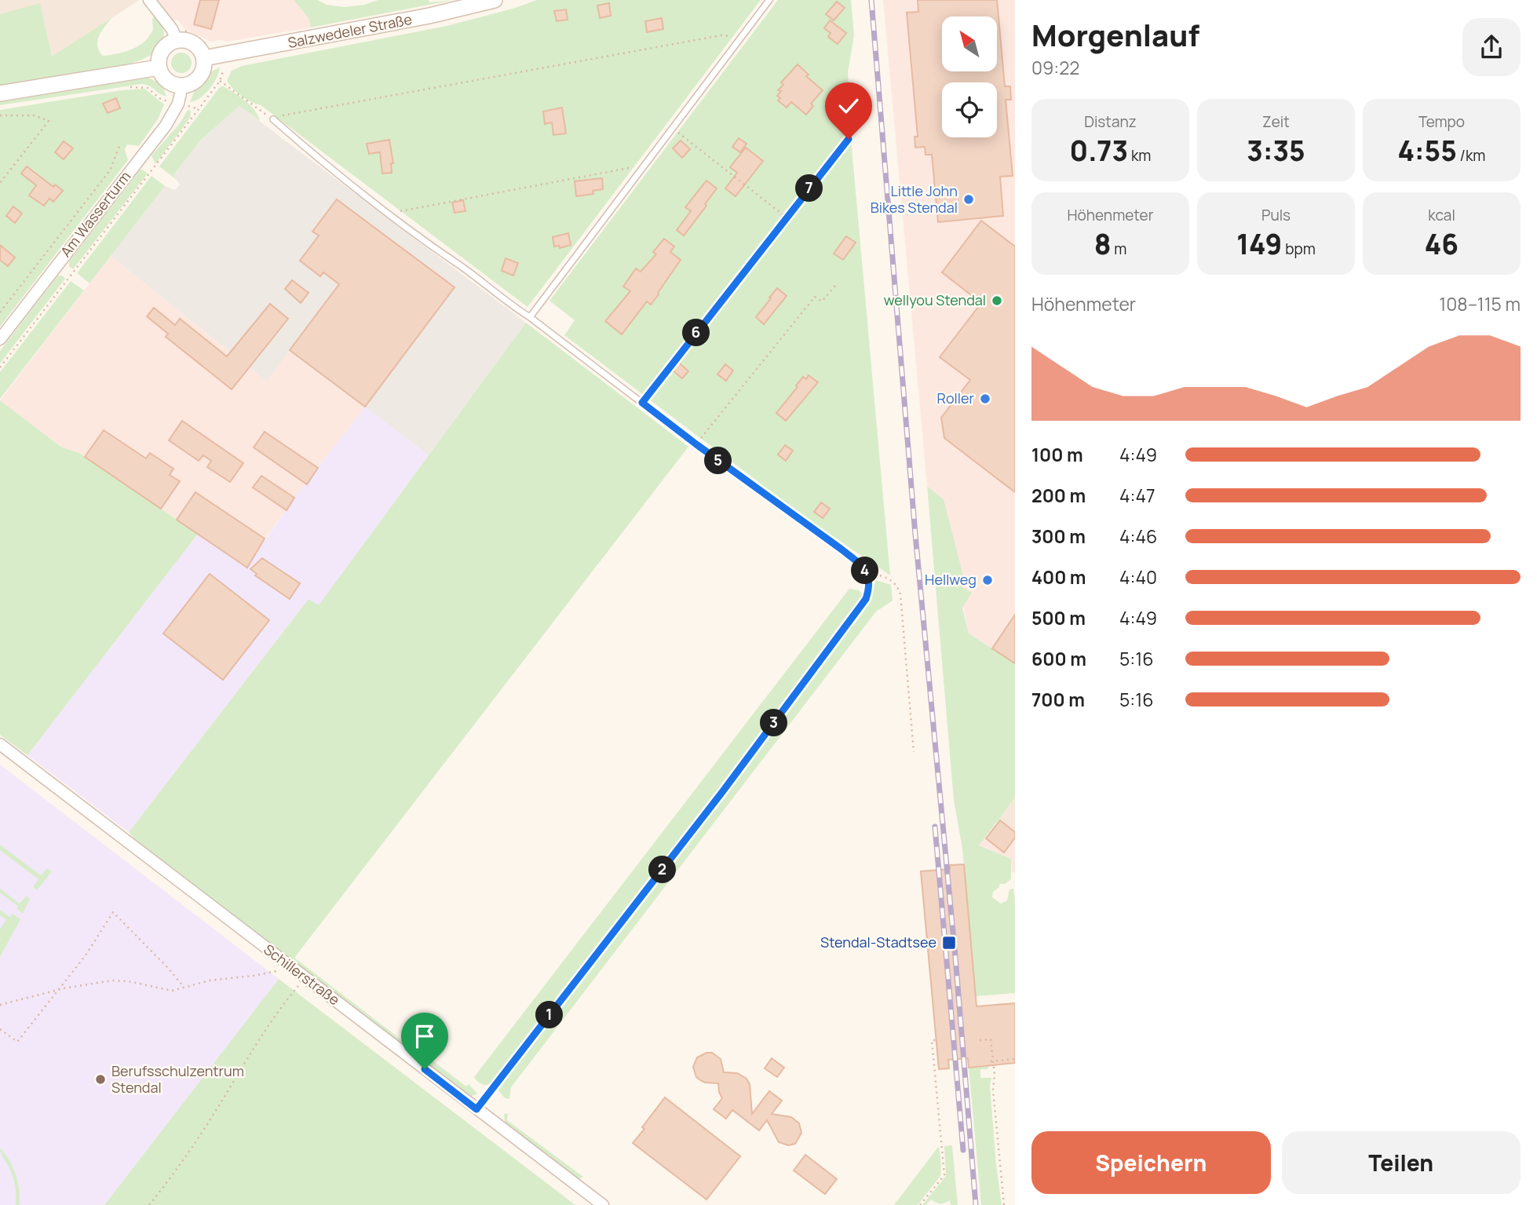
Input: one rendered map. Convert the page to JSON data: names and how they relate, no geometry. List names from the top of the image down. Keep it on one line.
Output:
{"streets":{"main road":["Salzwedeler Straße"],"street":["Am Wasserturm","Schillerstraße"]},"crossings":[["Salzwedeler Straße","Am Wasserturm"]],"places":{"other":["Little John Bikes Stendal","wellyou Stendal","Roller","Hellweg","Berufsschulzentrum Stendal"],"transit":["Stendal-Stadtsee"]},"north":"top left","page":{"heading":["Morgenlauf","09:22"],"stats":[["Distanz","0.73 km"],["Zeit","3:35"],["Tempo","4:55 /km"],["Höhenmeter","8 m"],["Puls","149 bpm"],["kcal","46"]],"pins":["7","6","5","4","3","2","1"],"chart":["Höhenmeter","108–115 m"],"list":[{"name":"100 m","note":"4:49"},{"name":"200 m","note":"4:47"},{"name":"300 m","note":"4:46"},{"name":"400 m","note":"4:40"},{"name":"500 m","note":"4:49"},{"name":"600 m","note":"5:16"},{"name":"700 m","note":"5:16"}],"buttons":["Speichern","Teilen"]}}
